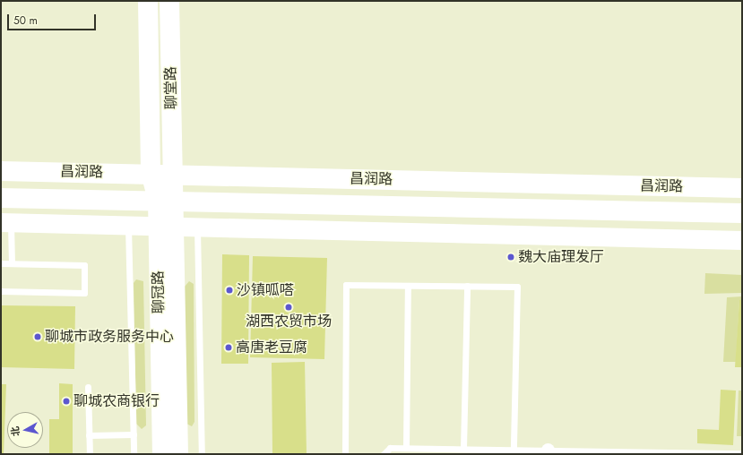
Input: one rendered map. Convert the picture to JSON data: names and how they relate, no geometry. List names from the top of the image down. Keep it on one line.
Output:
{"streets":{"main road":["聊堂路","昌润路","聊冠路"]},"crossings":[["聊堂路","昌润路"],["聊堂路","聊冠路"],["昌润路","聊冠路"]],"places":["魏大庙理发厅","沙镇呱嗒","湖西农贸市场","聊城市政务服务中心","高唐老豆腐","聊城农商银行"],"scale_bar":"50 m","north":"left"}
